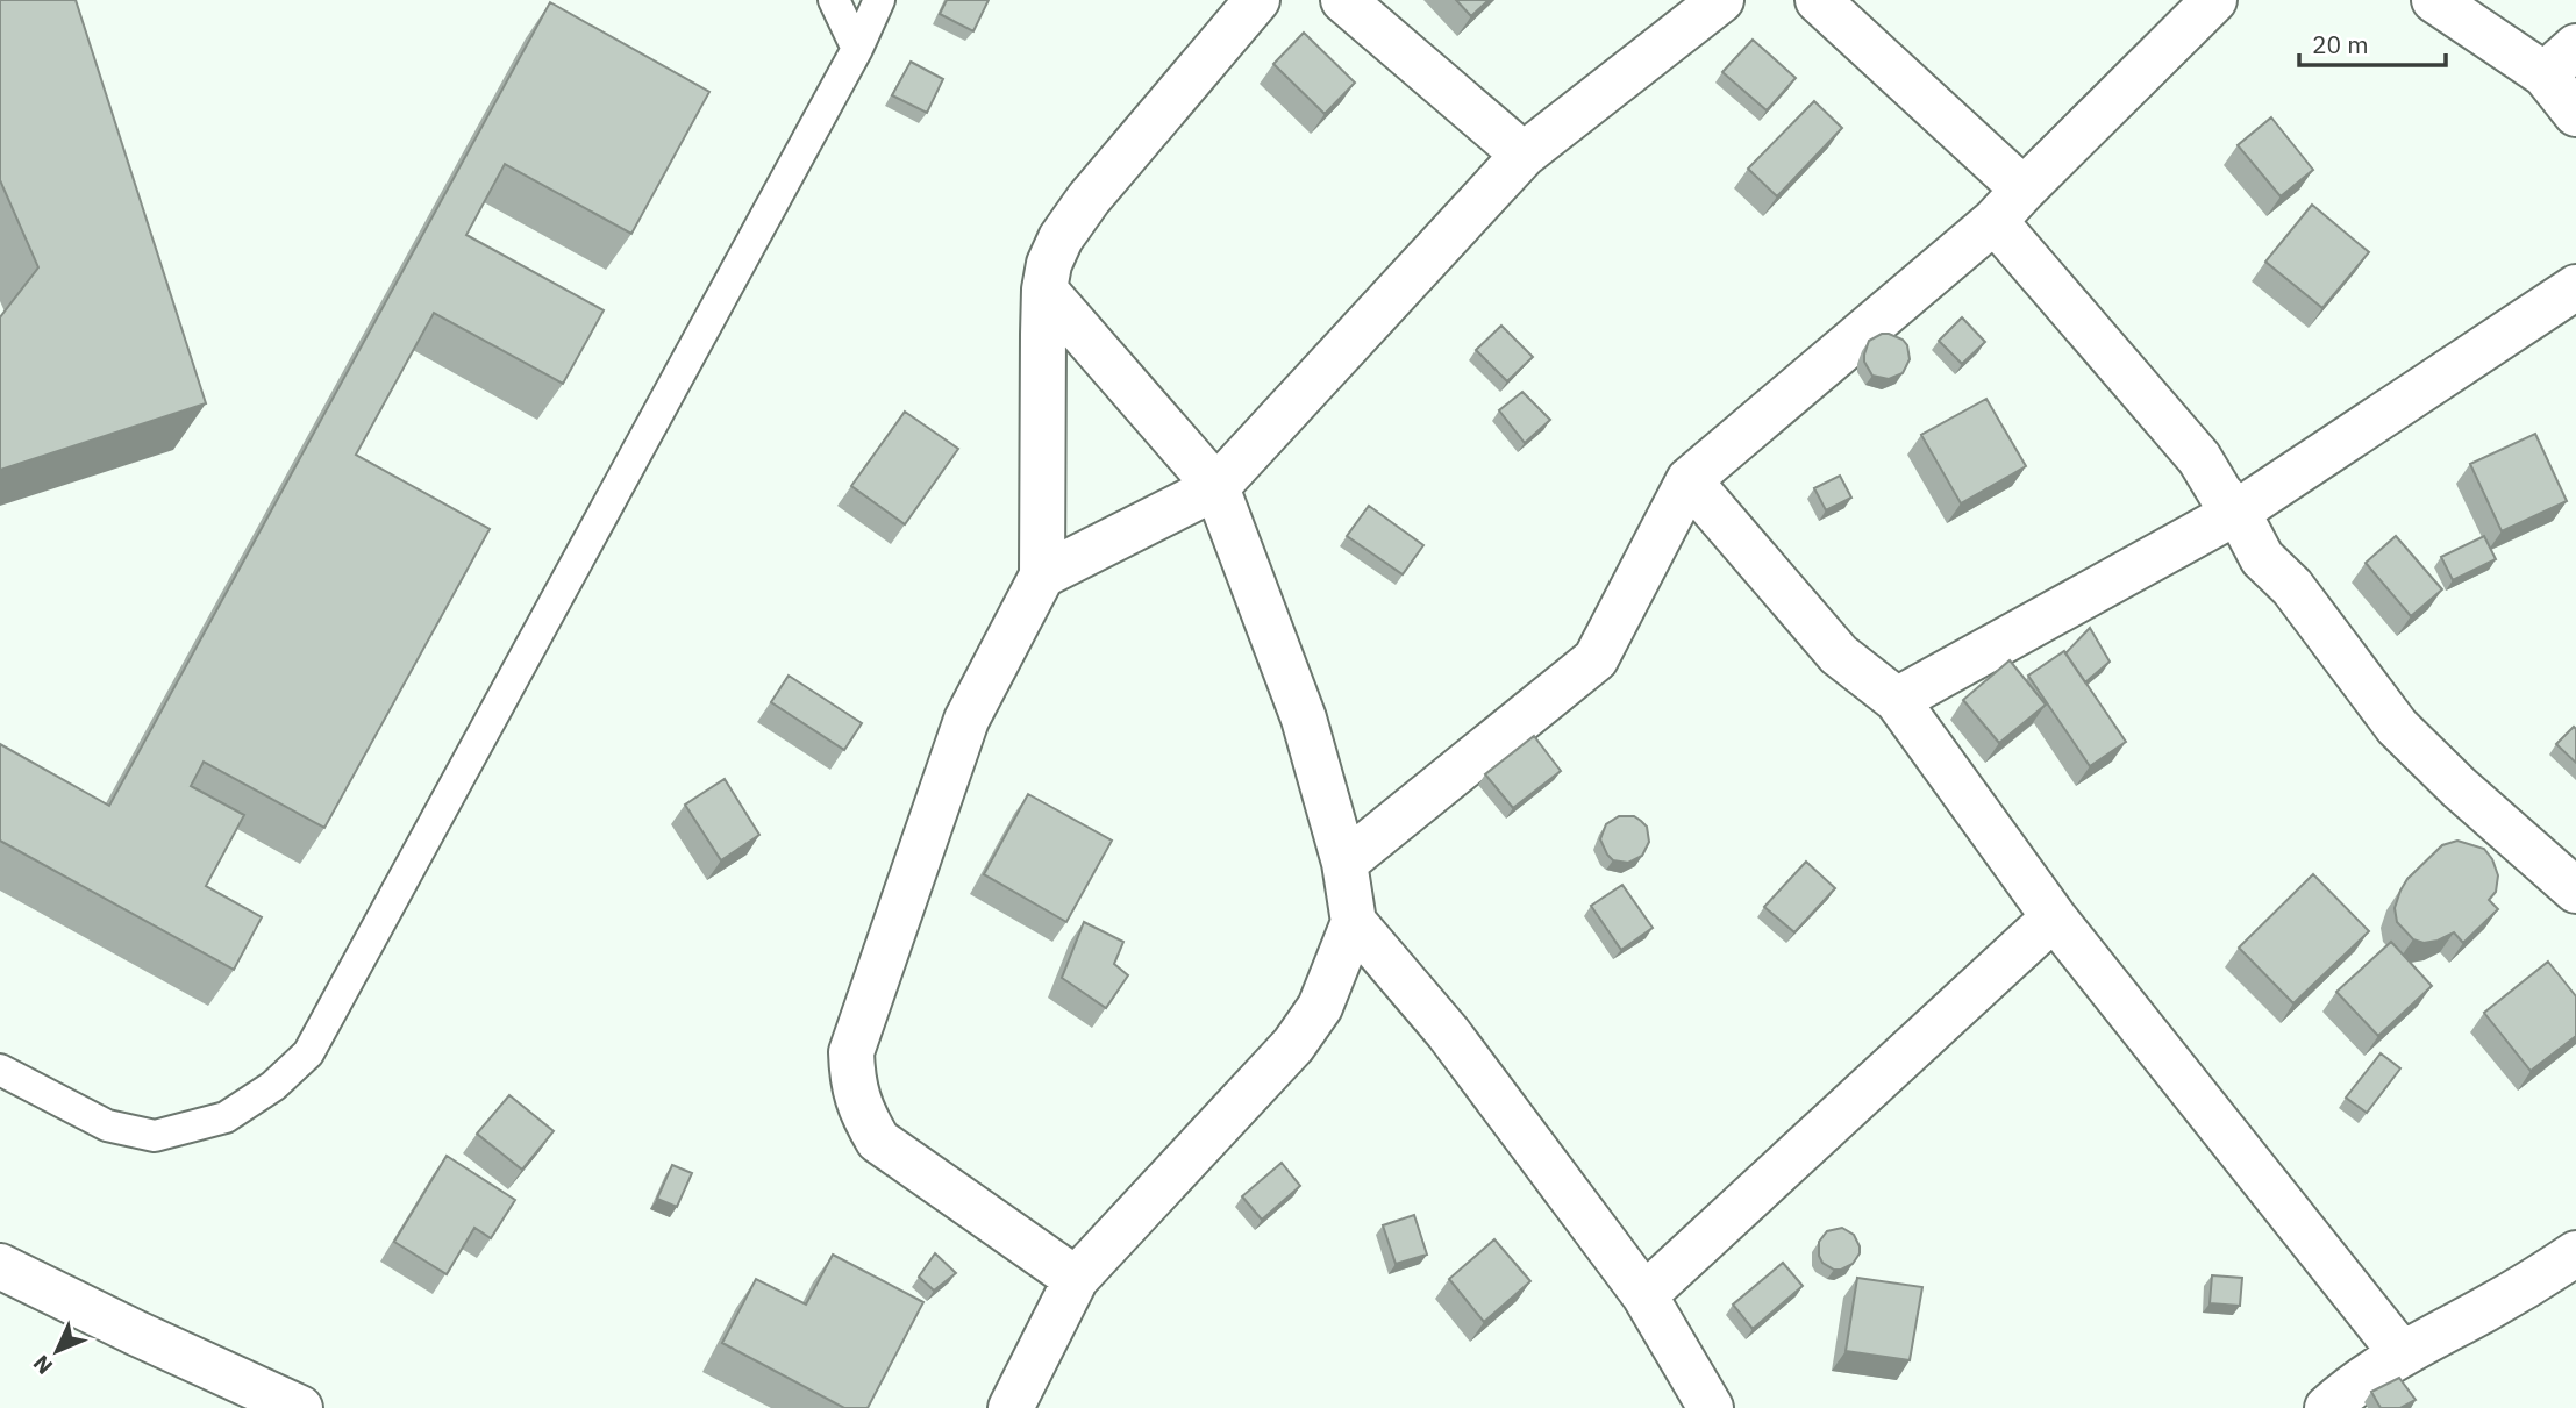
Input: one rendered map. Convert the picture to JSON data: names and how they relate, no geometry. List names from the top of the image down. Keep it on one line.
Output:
{"scale_bar":"20 m","north":"bottom left"}
